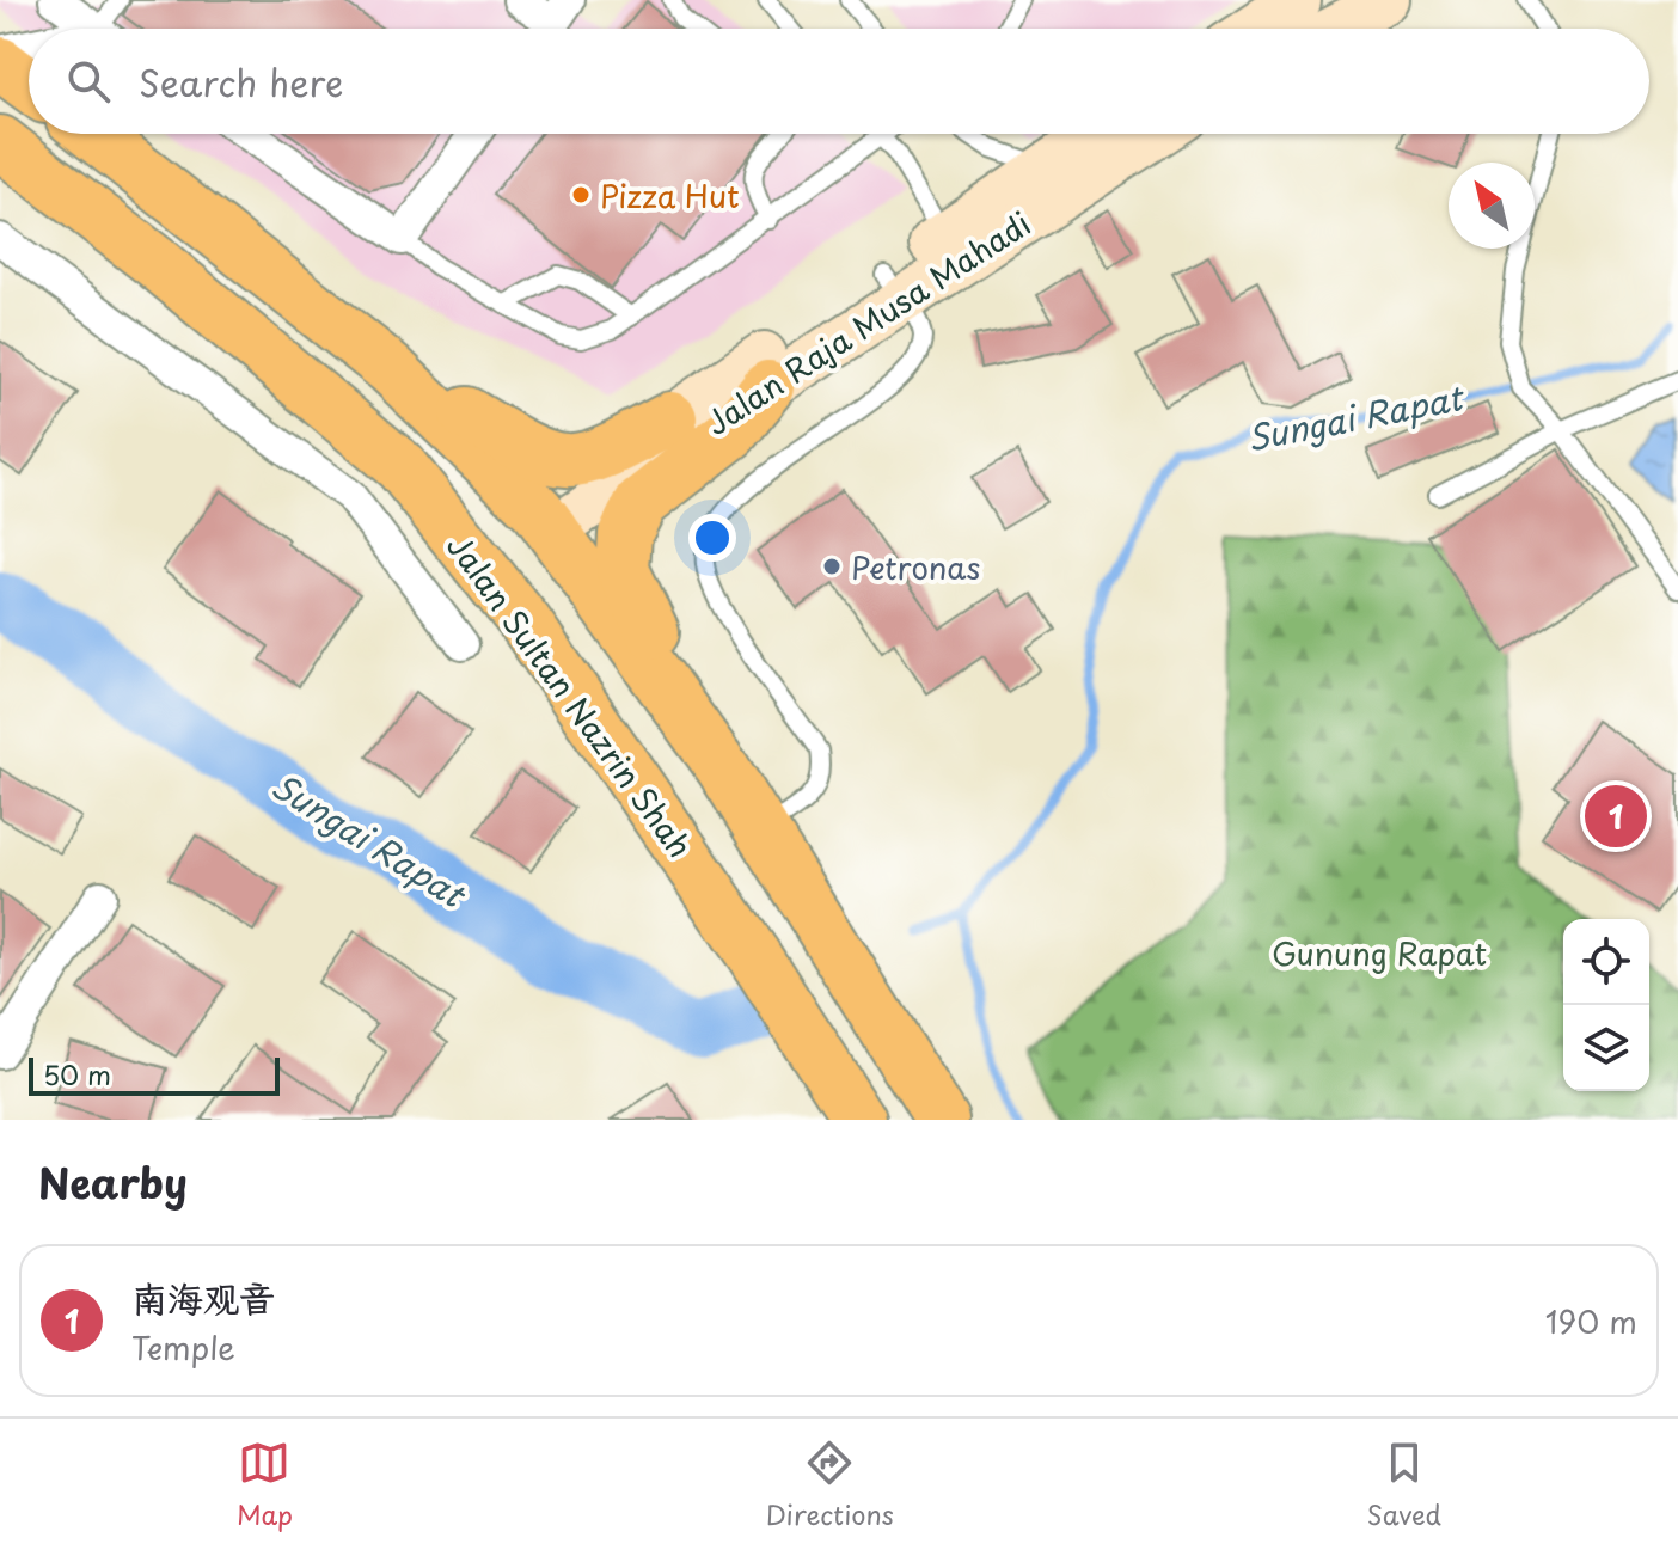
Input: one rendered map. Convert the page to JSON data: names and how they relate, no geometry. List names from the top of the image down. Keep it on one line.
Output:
{"streets":{"highway":["Jalan Sultan Nazrin Shah"],"main road":["Jalan Raja Musa Mahadi"]},"water":["Sungai Rapat"],"parks":["Gunung Rapat"],"places":["Pizza Hut","Petronas"],"scale_bar":"50 m","north":"top left","page":{"search":"Search here","pins":"1","scale":"50 m","heading":"Nearby","list":[{"mark":"1","name":"南海观音","note":"Temple","value":"190 m"}],"nav":["Map","Directions","Saved"]}}
